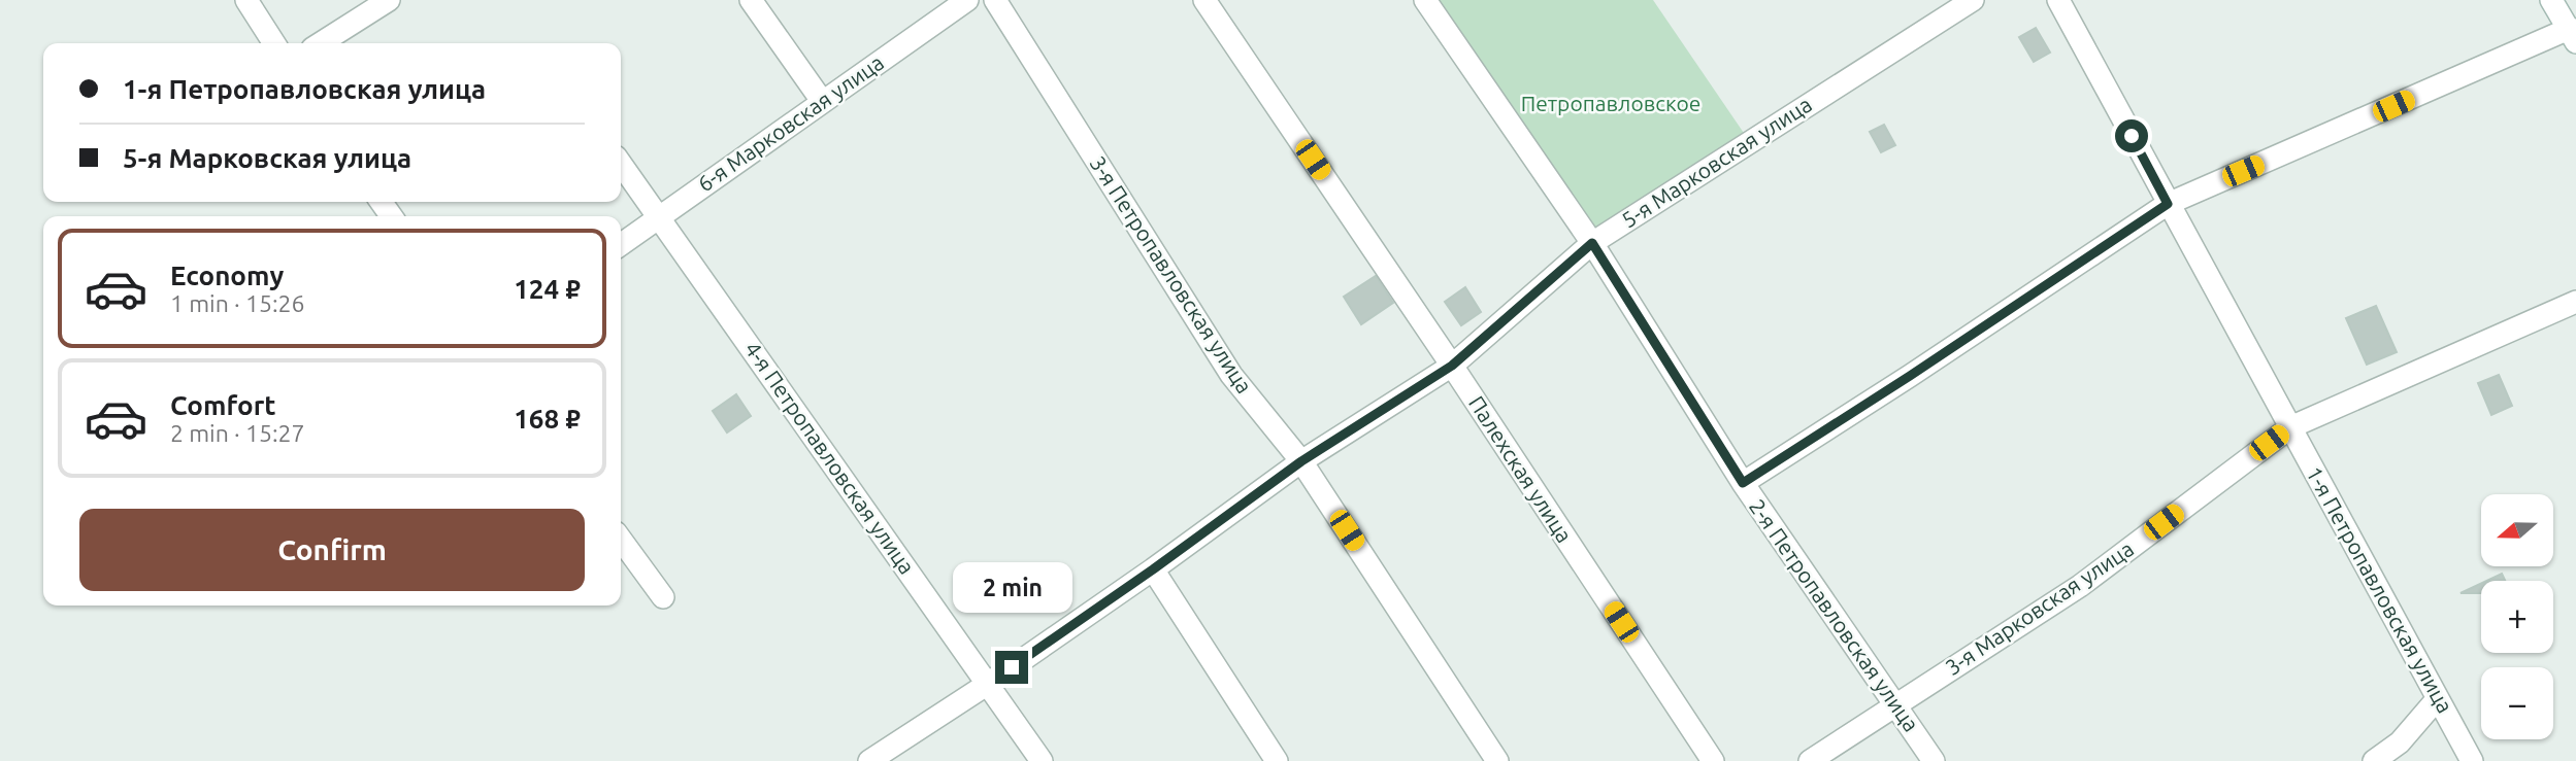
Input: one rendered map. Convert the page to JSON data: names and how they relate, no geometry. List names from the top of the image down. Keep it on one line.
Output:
{"streets":{"street":["6-я Марковская улица","5-я Марковская улица","3-я Петропавловская улица","4-я Петропавловская улица","Палехская улица","1-я Петропавловская улица","3-я Марковская улица","2-я Петропавловская улица"]},"crossings":[["6-я Марковская улица","4-я Петропавловская улица"],["5-я Марковская улица","3-я Петропавловская улица"],["5-я Марковская улица","4-я Петропавловская улица"],["5-я Марковская улица","Палехская улица"],["5-я Марковская улица","2-я Петропавловская улица"],["1-я Петропавловская улица","3-я Марковская улица"],["3-я Марковская улица","2-я Петропавловская улица"]],"parks":["Петропавловское"],"north":"left","page":{"banner":["1-я Петропавловская улица","5-я Марковская улица"],"list":[{"name":"Economy","note":"1 min · 15:26","value":"124 ₽"},{"name":"Comfort","note":"2 min · 15:27","value":"168 ₽"}],"map_buttons":["+","−"],"buttons":"Confirm","bubble":"2 min"}}
